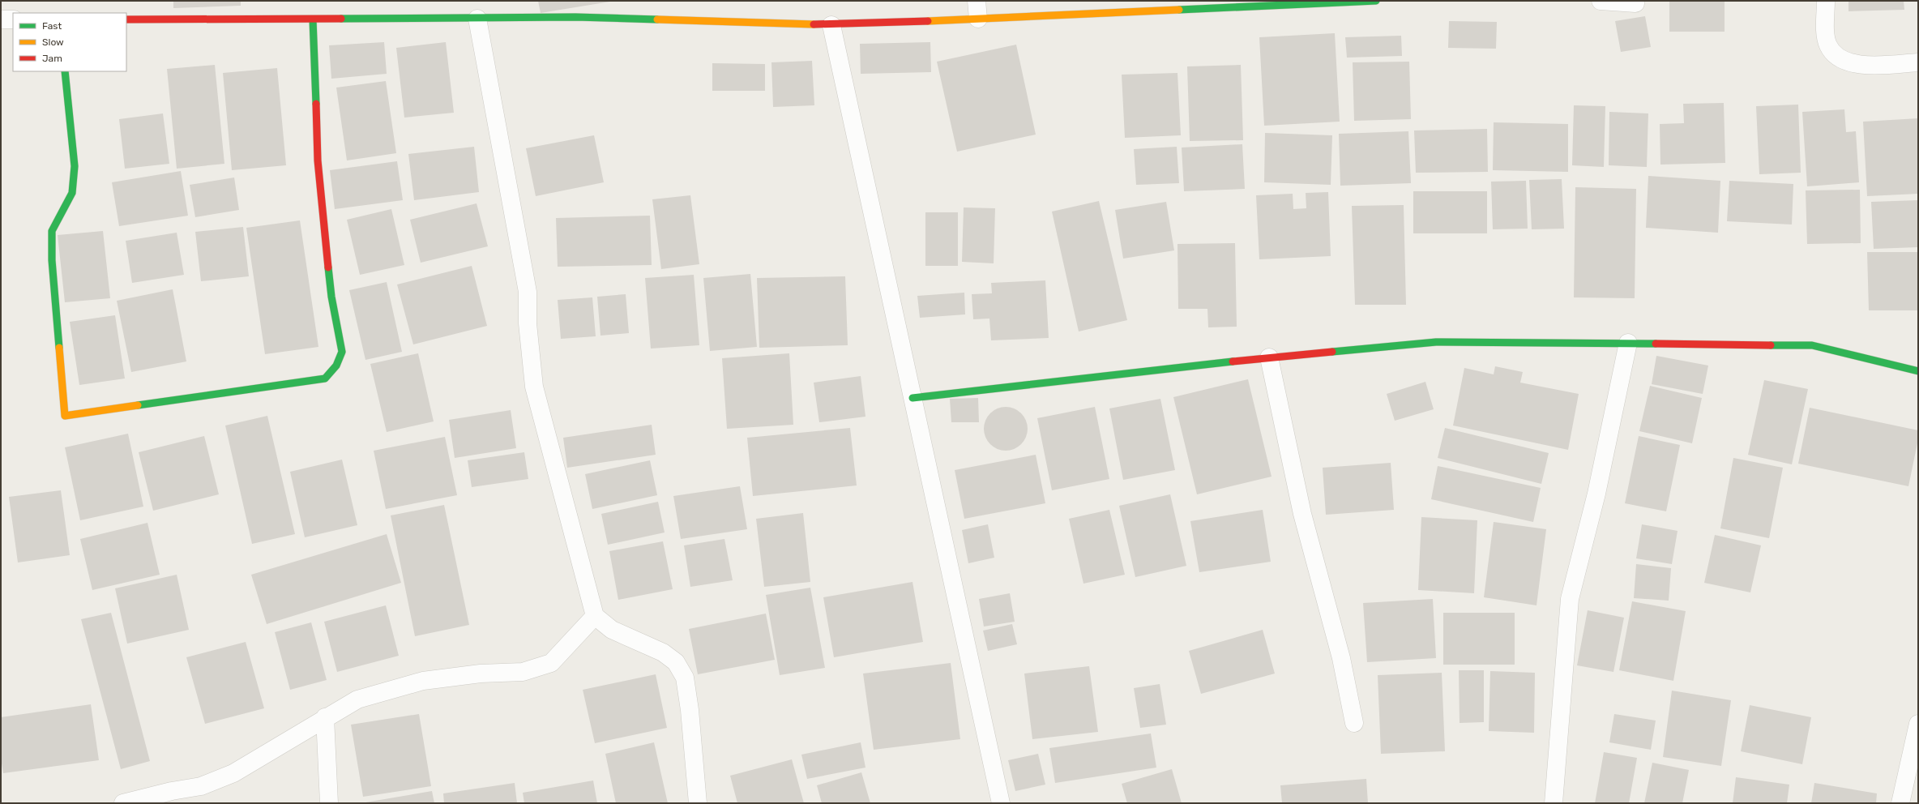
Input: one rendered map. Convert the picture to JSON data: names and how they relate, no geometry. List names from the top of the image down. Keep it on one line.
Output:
{"legend":["Fast","Slow","Jam"]}
